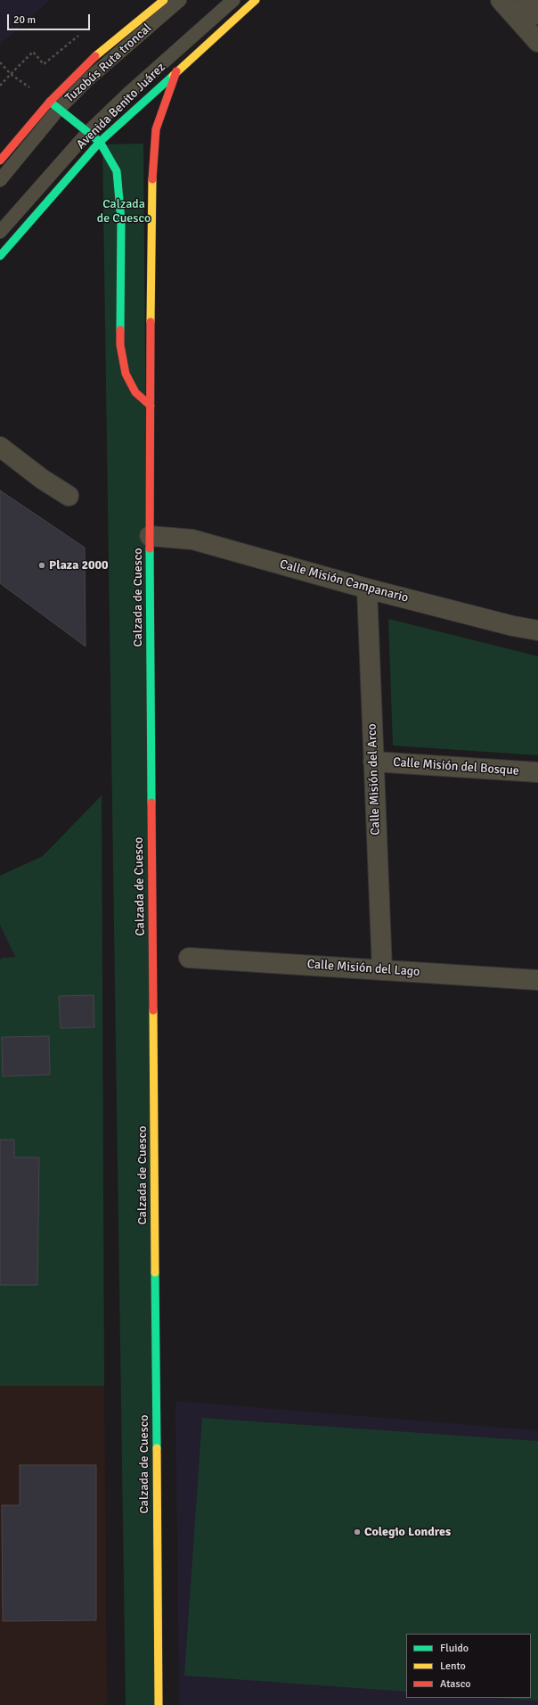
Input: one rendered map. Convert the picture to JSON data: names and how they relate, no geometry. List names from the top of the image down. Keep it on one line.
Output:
{"streets":{"street":["Avenida Benito Juárez","Calle Misión Campanario","Calzada de Cuesco","Calle Misión del Bosque","Calle Misión del Arco","Calle Misión del Lago"],"lane":["Tuzobús Ruta troncal"]},"crossings":[["Avenida Benito Juárez","Calzada de Cuesco"],["Calle Misión Campanario","Calzada de Cuesco"],["Calle Misión Campanario","Calle Misión del Arco"],["Calle Misión del Bosque","Calle Misión del Arco"],["Calle Misión del Arco","Calle Misión del Lago"]],"parks":["Calzada de Cuesco"],"places":["Plaza 2000","Colegio Londres"],"legend":["Fluido","Lento","Atasco"],"scale_bar":"20 m"}
